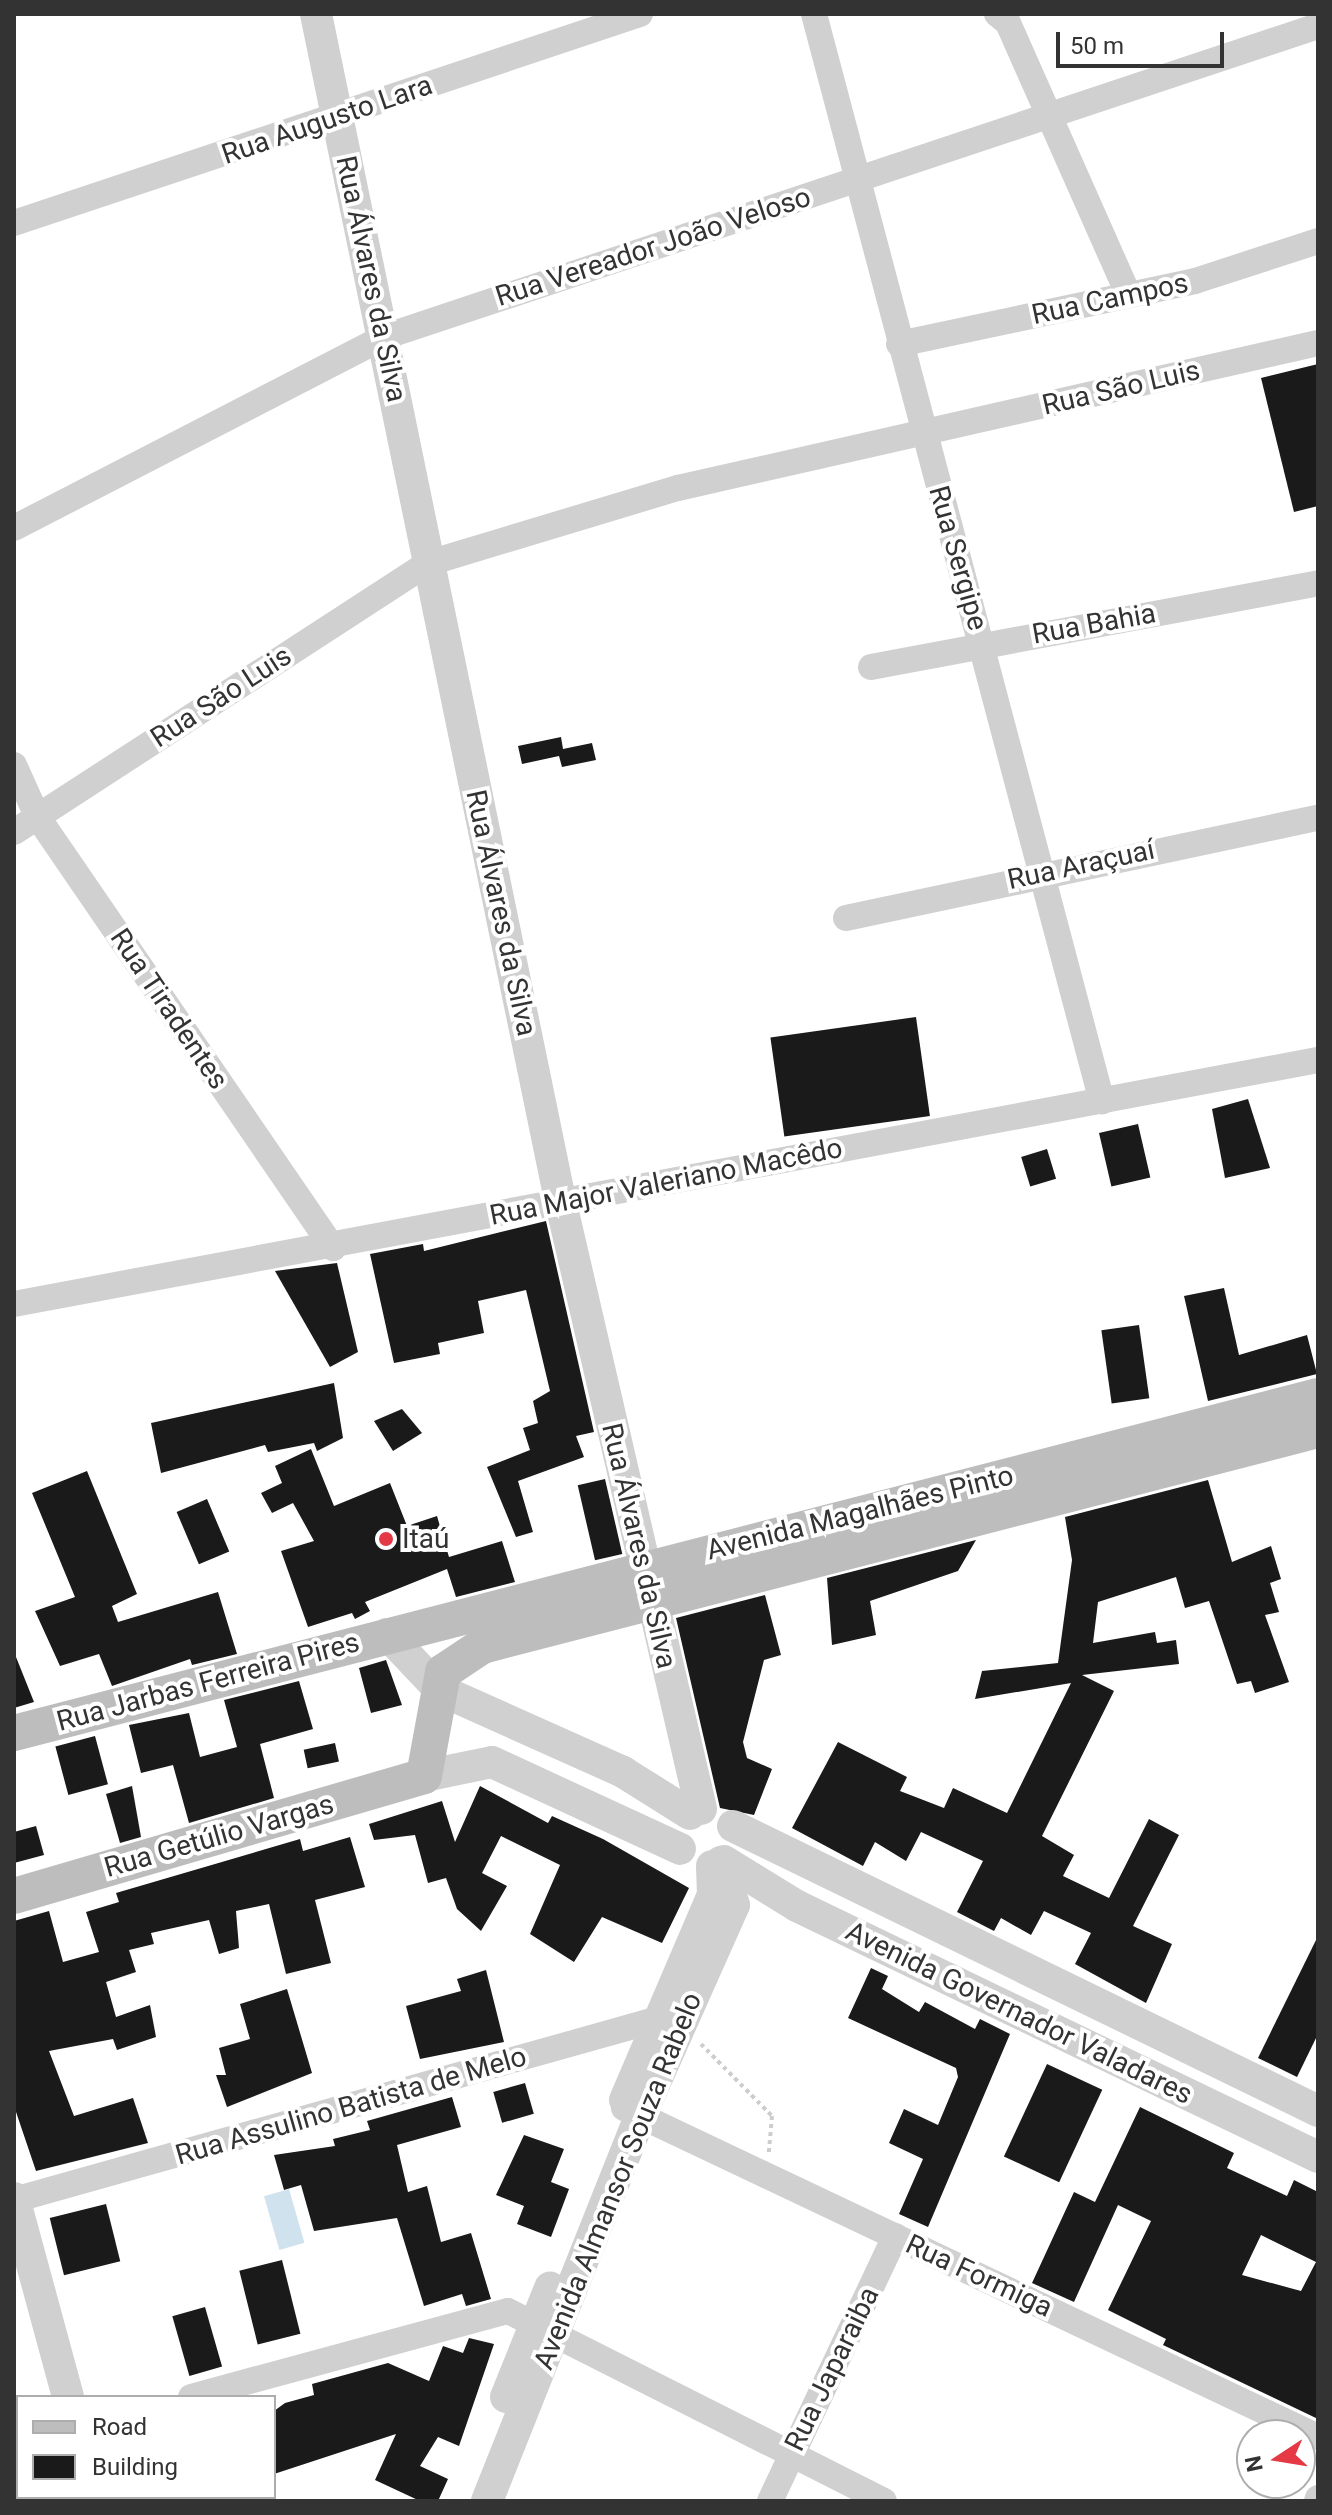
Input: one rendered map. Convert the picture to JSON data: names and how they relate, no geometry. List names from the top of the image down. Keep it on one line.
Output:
{"streets":{"main road":["Avenida Magalhães Pinto","Rua Jarbas Ferreira Pires","Rua Getúlio Vargas"],"street":["Rua Augusto Lara","Rua Vereador João Veloso","Rua Álvares da Silva","Rua Campos","Rua São Luis","Rua Sergipe","Rua Bahia","Rua Araçuaí","Rua Tiradentes","Rua Major Valeriano Macêdo","Avenida Governador Valadares","Rua Assulino Batista de Melo","Avenida Almansor Souza Rabelo","Rua Formiga","Rua Japaraiba"]},"crossings":[["Rua Augusto Lara","Rua Álvares da Silva"],["Rua Vereador João Veloso","Rua Álvares da Silva"],["Rua Vereador João Veloso","Rua Sergipe"],["Rua Álvares da Silva","Rua São Luis"],["Rua Álvares da Silva","Rua Major Valeriano Macêdo"],["Rua Álvares da Silva","Avenida Magalhães Pinto"],["Rua Álvares da Silva","Rua Getúlio Vargas"],["Rua Álvares da Silva","Avenida Governador Valadares"],["Rua Álvares da Silva","Avenida Almansor Souza Rabelo"],["Rua Campos","Rua Sergipe"],["Rua São Luis","Rua Sergipe"],["Rua São Luis","Rua Tiradentes"],["Rua Sergipe","Rua Bahia"],["Rua Sergipe","Rua Araçuaí"],["Rua Sergipe","Rua Major Valeriano Macêdo"],["Rua Tiradentes","Rua Major Valeriano Macêdo"],["Avenida Magalhães Pinto","Rua Jarbas Ferreira Pires"],["Rua Getúlio Vargas","Avenida Governador Valadares"],["Rua Getúlio Vargas","Avenida Almansor Souza Rabelo"],["Avenida Governador Valadares","Avenida Almansor Souza Rabelo"],["Rua Assulino Batista de Melo","Avenida Almansor Souza Rabelo"],["Avenida Almansor Souza Rabelo","Rua Formiga"],["Rua Formiga","Rua Japaraiba"]],"places":["Itaú"],"legend":["Road","Building"],"scale_bar":"50 m","north":"left"}
